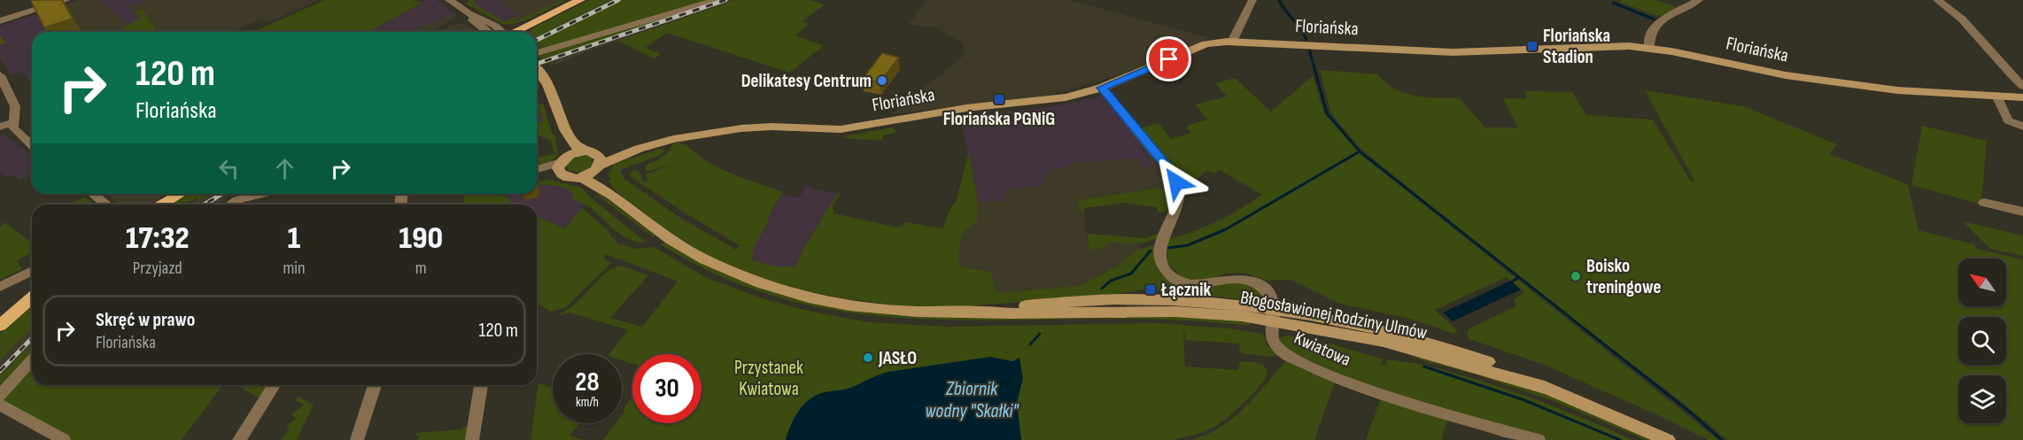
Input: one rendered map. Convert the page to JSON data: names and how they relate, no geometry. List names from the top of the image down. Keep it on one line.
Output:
{"streets":{"street":["Floriańska","Błogosławionej Rodziny Ulmów","Kwiatowa"]},"crossings":[["Floriańska","Błogosławionej Rodziny Ulmów"],["Floriańska","Kwiatowa"],["Błogosławionej Rodziny Ulmów","Kwiatowa"]],"water":["Zbiornik wodny \"Skałki\""],"parks":["Przystanek Kwiatowa"],"places":{"transit":["Floriańska Stadion","Floriańska PGNiG","Łącznik"],"other":["Delikatesy Centrum","Boisko treningowe","JASŁO"]},"north":"top left","page":{"turn":["120 m","Floriańska"],"eta":["17:32","Przyjazd","1","min","190","m"],"list":[{"name":"Skręć w prawo","note":"Floriańska","value":"120 m"}],"speed":"28 km/h","limit":"30"}}
